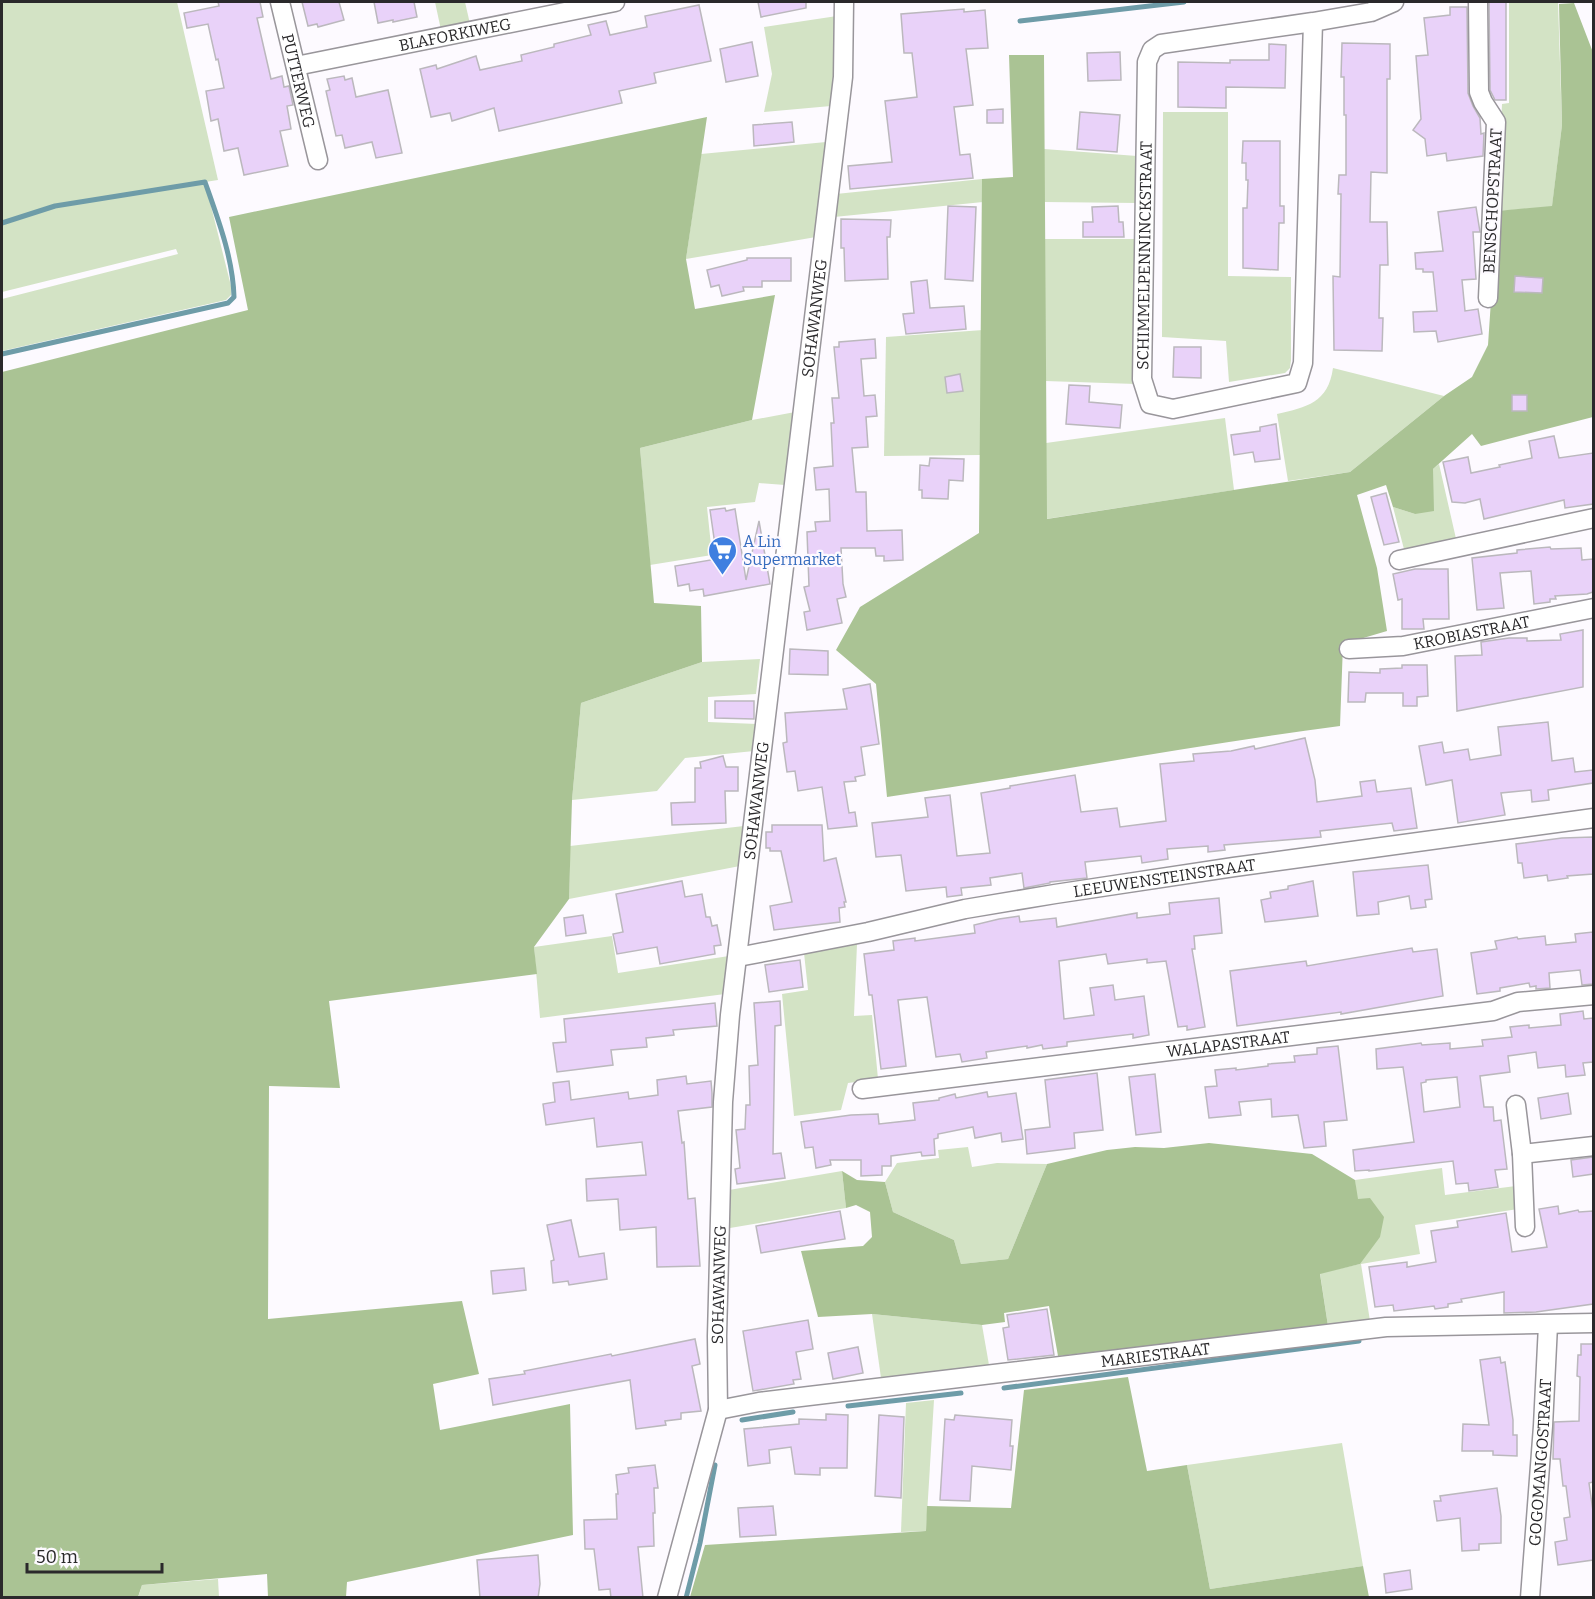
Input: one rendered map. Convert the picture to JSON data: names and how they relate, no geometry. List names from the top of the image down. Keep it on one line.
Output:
{"streets":{"street":["BLAFORKIWEG","PUTTERWEG","BENSCHOPSTRAAT","SCHIMMELPENNINCKSTRAAT","SOHAWANWEG","KROBIASTRAAT","LEEUWENSTEINSTRAAT","WALAPASTRAAT","MARIESTRAAT","GOGOMANGOSTRAAT"]},"crossings":[["BLAFORKIWEG","PUTTERWEG"],["SOHAWANWEG","LEEUWENSTEINSTRAAT"],["SOHAWANWEG","MARIESTRAAT"],["MARIESTRAAT","GOGOMANGOSTRAAT"]],"places":{"supermarket":["A Lin Supermarket"]},"scale_bar":"50 m"}
